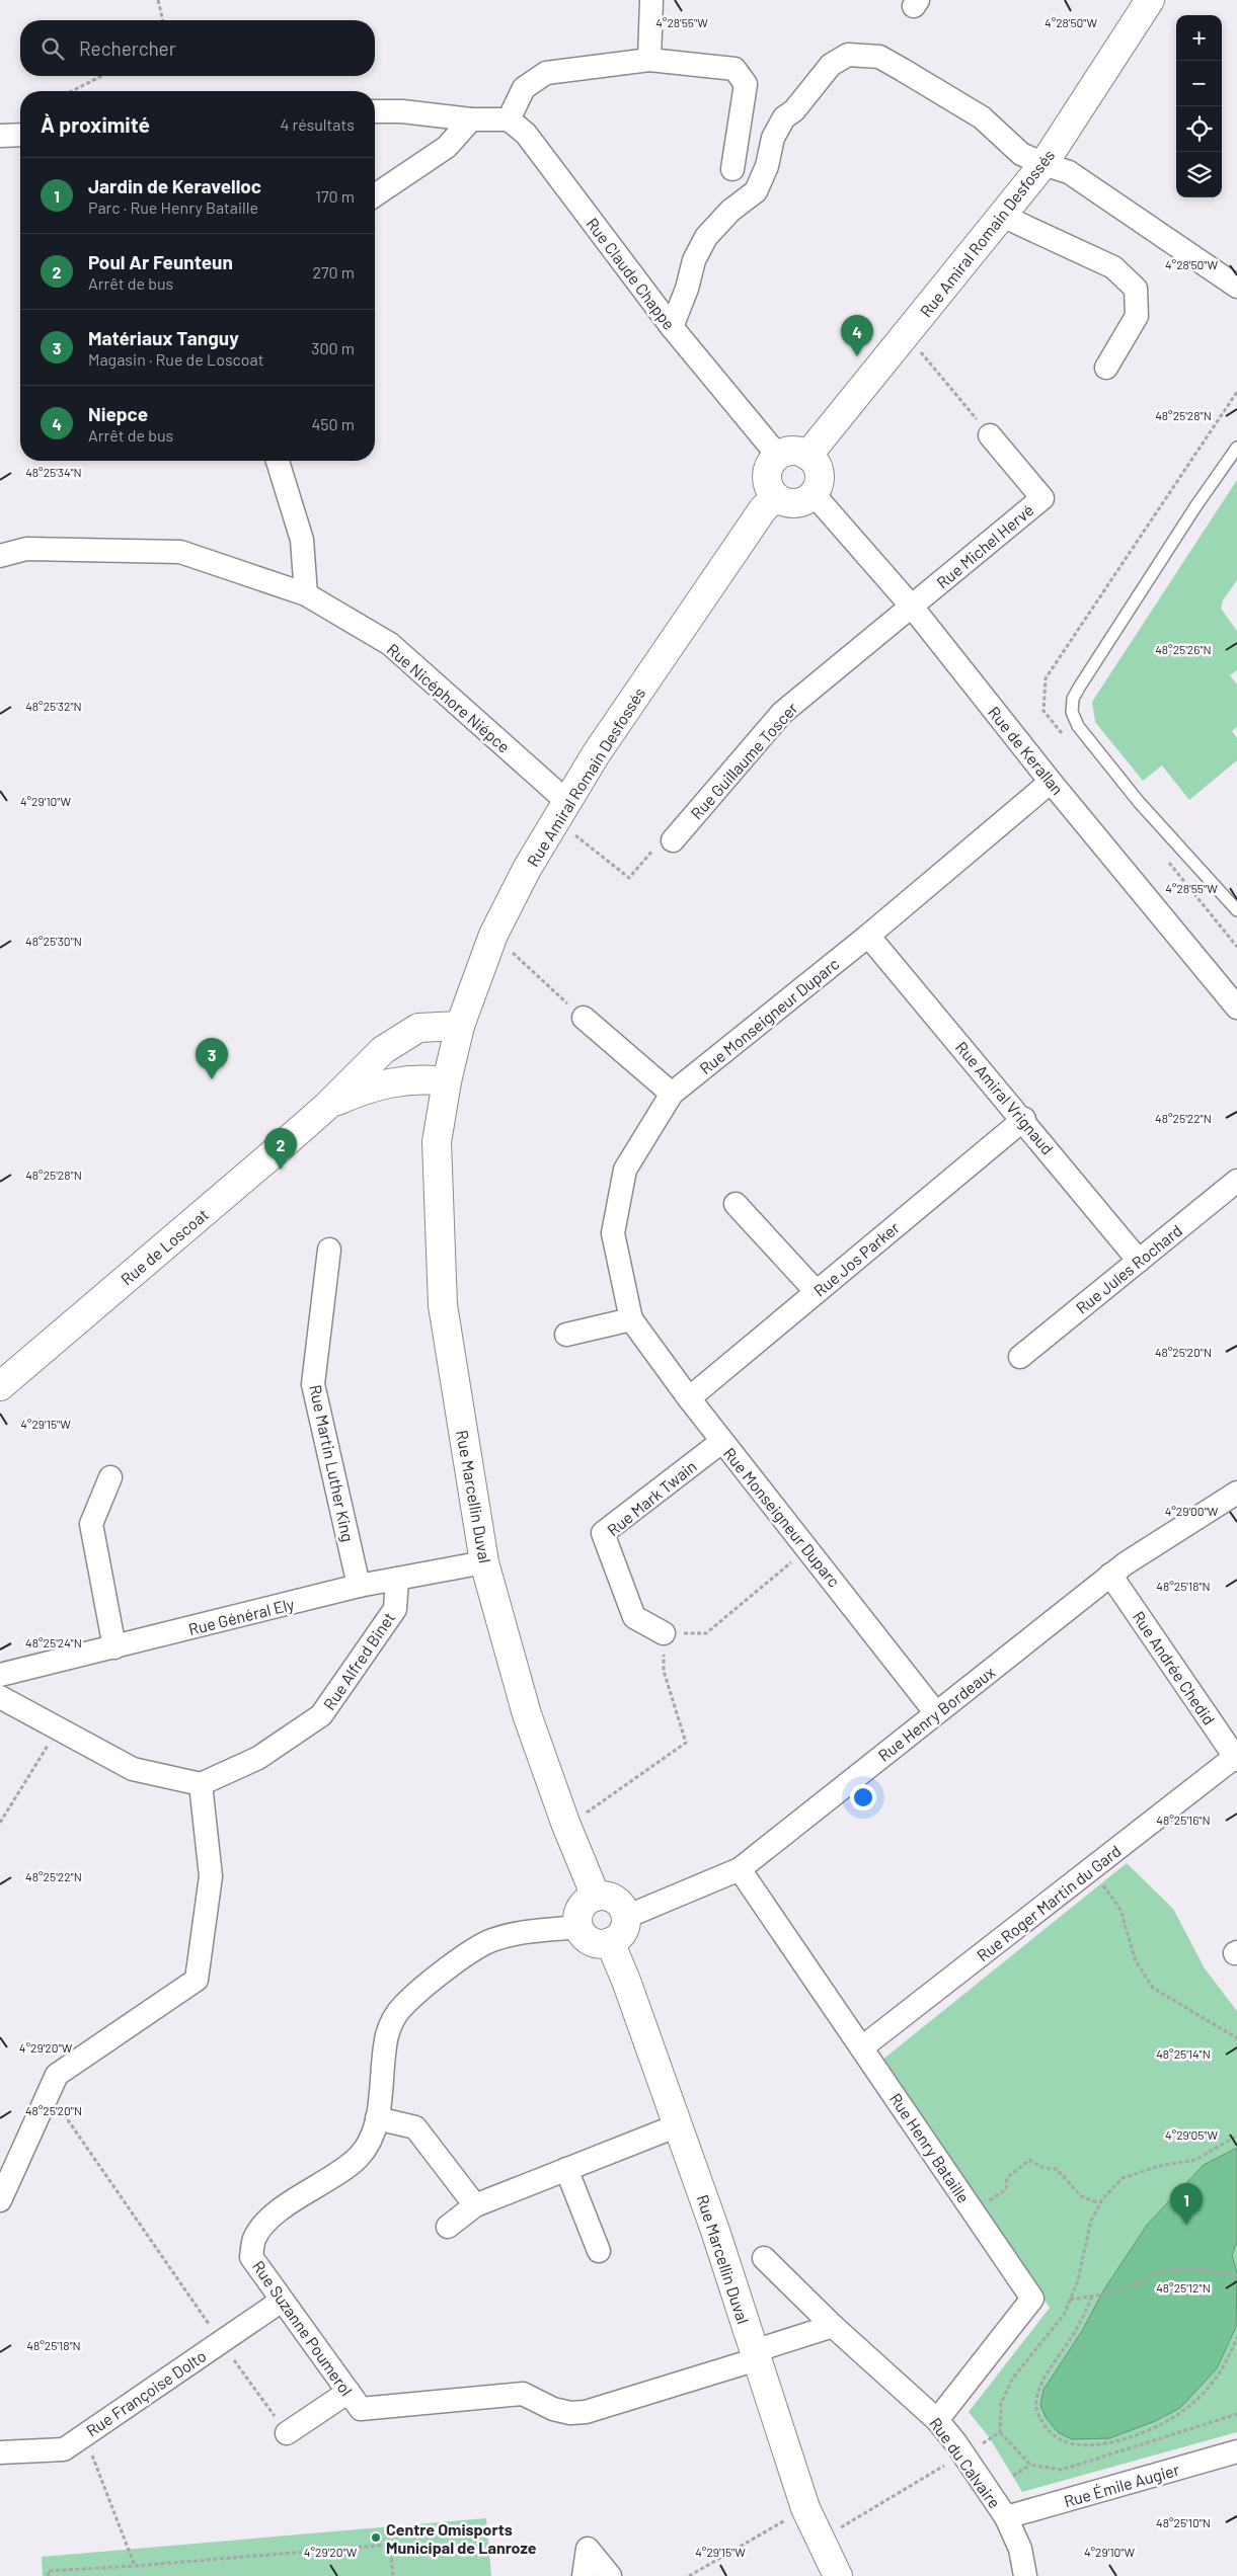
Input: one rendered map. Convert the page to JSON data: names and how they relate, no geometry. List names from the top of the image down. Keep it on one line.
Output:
{"streets":{"main road":["Rue Amiral Romain Desfossés","Rue de Loscoat","Rue Marcellin Duval"],"street":["Rue Claude Chappe","Rue Michel Hervé","Rue Nicéphore Niépce","Rue de Kerallan","Rue Guillaume Toscer","Rue Monseigneur Duparc","Rue Amiral Vrignaud","Rue Jos Parker","Rue Jules Rochard","Rue Martin Luther King","Rue Mark Twain","Rue Général Ely","Rue Alfred Binet","Rue Andrée Chedid","Rue Henry Bordeaux","Rue Roger Martin du Gard","Rue Henry Bataille","Rue Suzanne Poumerol","Rue Françoise Dolto","Rue du Calvaire","Rue Émile Augier"]},"crossings":[["Rue Amiral Romain Desfossés","Rue Claude Chappe"],["Rue Amiral Romain Desfossés","Rue Nicéphore Niépce"],["Rue Amiral Romain Desfossés","Rue de Kerallan"],["Rue Amiral Romain Desfossés","Rue de Loscoat"],["Rue Amiral Romain Desfossés","Rue Marcellin Duval"],["Rue Claude Chappe","Rue de Kerallan"],["Rue Michel Hervé","Rue de Kerallan"],["Rue Michel Hervé","Rue Guillaume Toscer"],["Rue de Kerallan","Rue Guillaume Toscer"],["Rue de Kerallan","Rue Monseigneur Duparc"],["Rue Monseigneur Duparc","Rue Amiral Vrignaud"],["Rue Monseigneur Duparc","Rue Jos Parker"],["Rue Monseigneur Duparc","Rue Mark Twain"],["Rue Monseigneur Duparc","Rue Henry Bordeaux"],["Rue Amiral Vrignaud","Rue Jos Parker"],["Rue Amiral Vrignaud","Rue Jules Rochard"],["Rue de Loscoat","Rue Marcellin Duval"],["Rue Martin Luther King","Rue Général Ely"],["Rue Marcellin Duval","Rue Général Ely"],["Rue Marcellin Duval","Rue Henry Bordeaux"],["Rue Marcellin Duval","Rue Suzanne Poumerol"],["Rue Général Ely","Rue Alfred Binet"],["Rue Andrée Chedid","Rue Henry Bordeaux"],["Rue Andrée Chedid","Rue Roger Martin du Gard"],["Rue Henry Bordeaux","Rue Henry Bataille"],["Rue Henry Bordeaux","Rue Suzanne Poumerol"],["Rue Roger Martin du Gard","Rue Henry Bataille"],["Rue Henry Bataille","Rue du Calvaire"],["Rue Suzanne Poumerol","Rue Françoise Dolto"],["Rue du Calvaire","Rue Émile Augier"]],"places":["Centre Omisports Municipal de Lanroze"],"page":{"map_buttons":["+","−"],"search":"Rechercher","heading":["À proximité","4 résultats"],"list":[{"mark":"1","name":"Jardin de Keravelloc","note":"Parc · Rue Henry Bataille","value":"170 m"},{"mark":"2","name":"Poul Ar Feunteun","note":"Arrêt de bus","value":"270 m"},{"mark":"3","name":"Matériaux Tanguy","note":"Magasin · Rue de Loscoat","value":"300 m"},{"mark":"4","name":"Niepce","note":"Arrêt de bus","value":"450 m"}],"pins":["4","3","2","1"]},"coordinates":["4°28'55\"W","4°28'50\"W","48°25'28\"N","48°25'34\"N","48°25'26\"N","48°25'32\"N","4°29'10\"W","48°25'30\"N","48°25'22\"N","48°25'20\"N","4°29'15\"W","4°29'00\"W","48°25'18\"N","48°25'24\"N","48°25'16\"N","4°29'20\"W","48°25'14\"N","4°29'05\"W","48°25'12\"N","48°25'10\"N"]}
